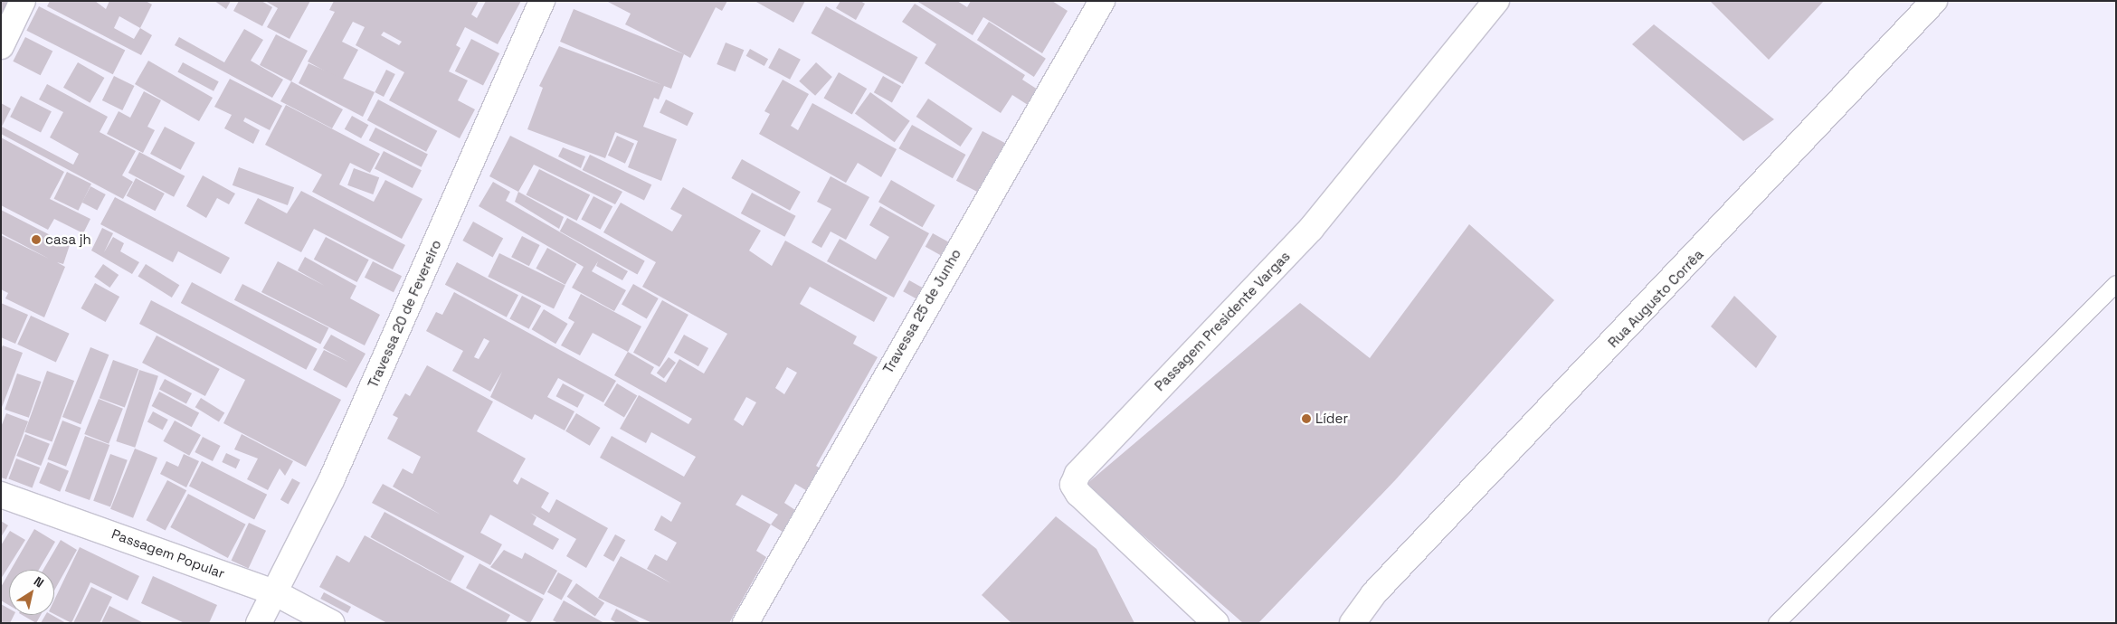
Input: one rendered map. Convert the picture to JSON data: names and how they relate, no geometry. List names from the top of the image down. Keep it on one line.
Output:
{"streets":{"street":["Rua Augusto Corrêa","Travessa 25 de Junho","Travessa 20 de Fevereiro","Passagem Presidente Vargas","Passagem Popular"]},"crossings":[["Travessa 20 de Fevereiro","Passagem Popular"]],"places":["casa jh","Líder"],"north":"top right"}
